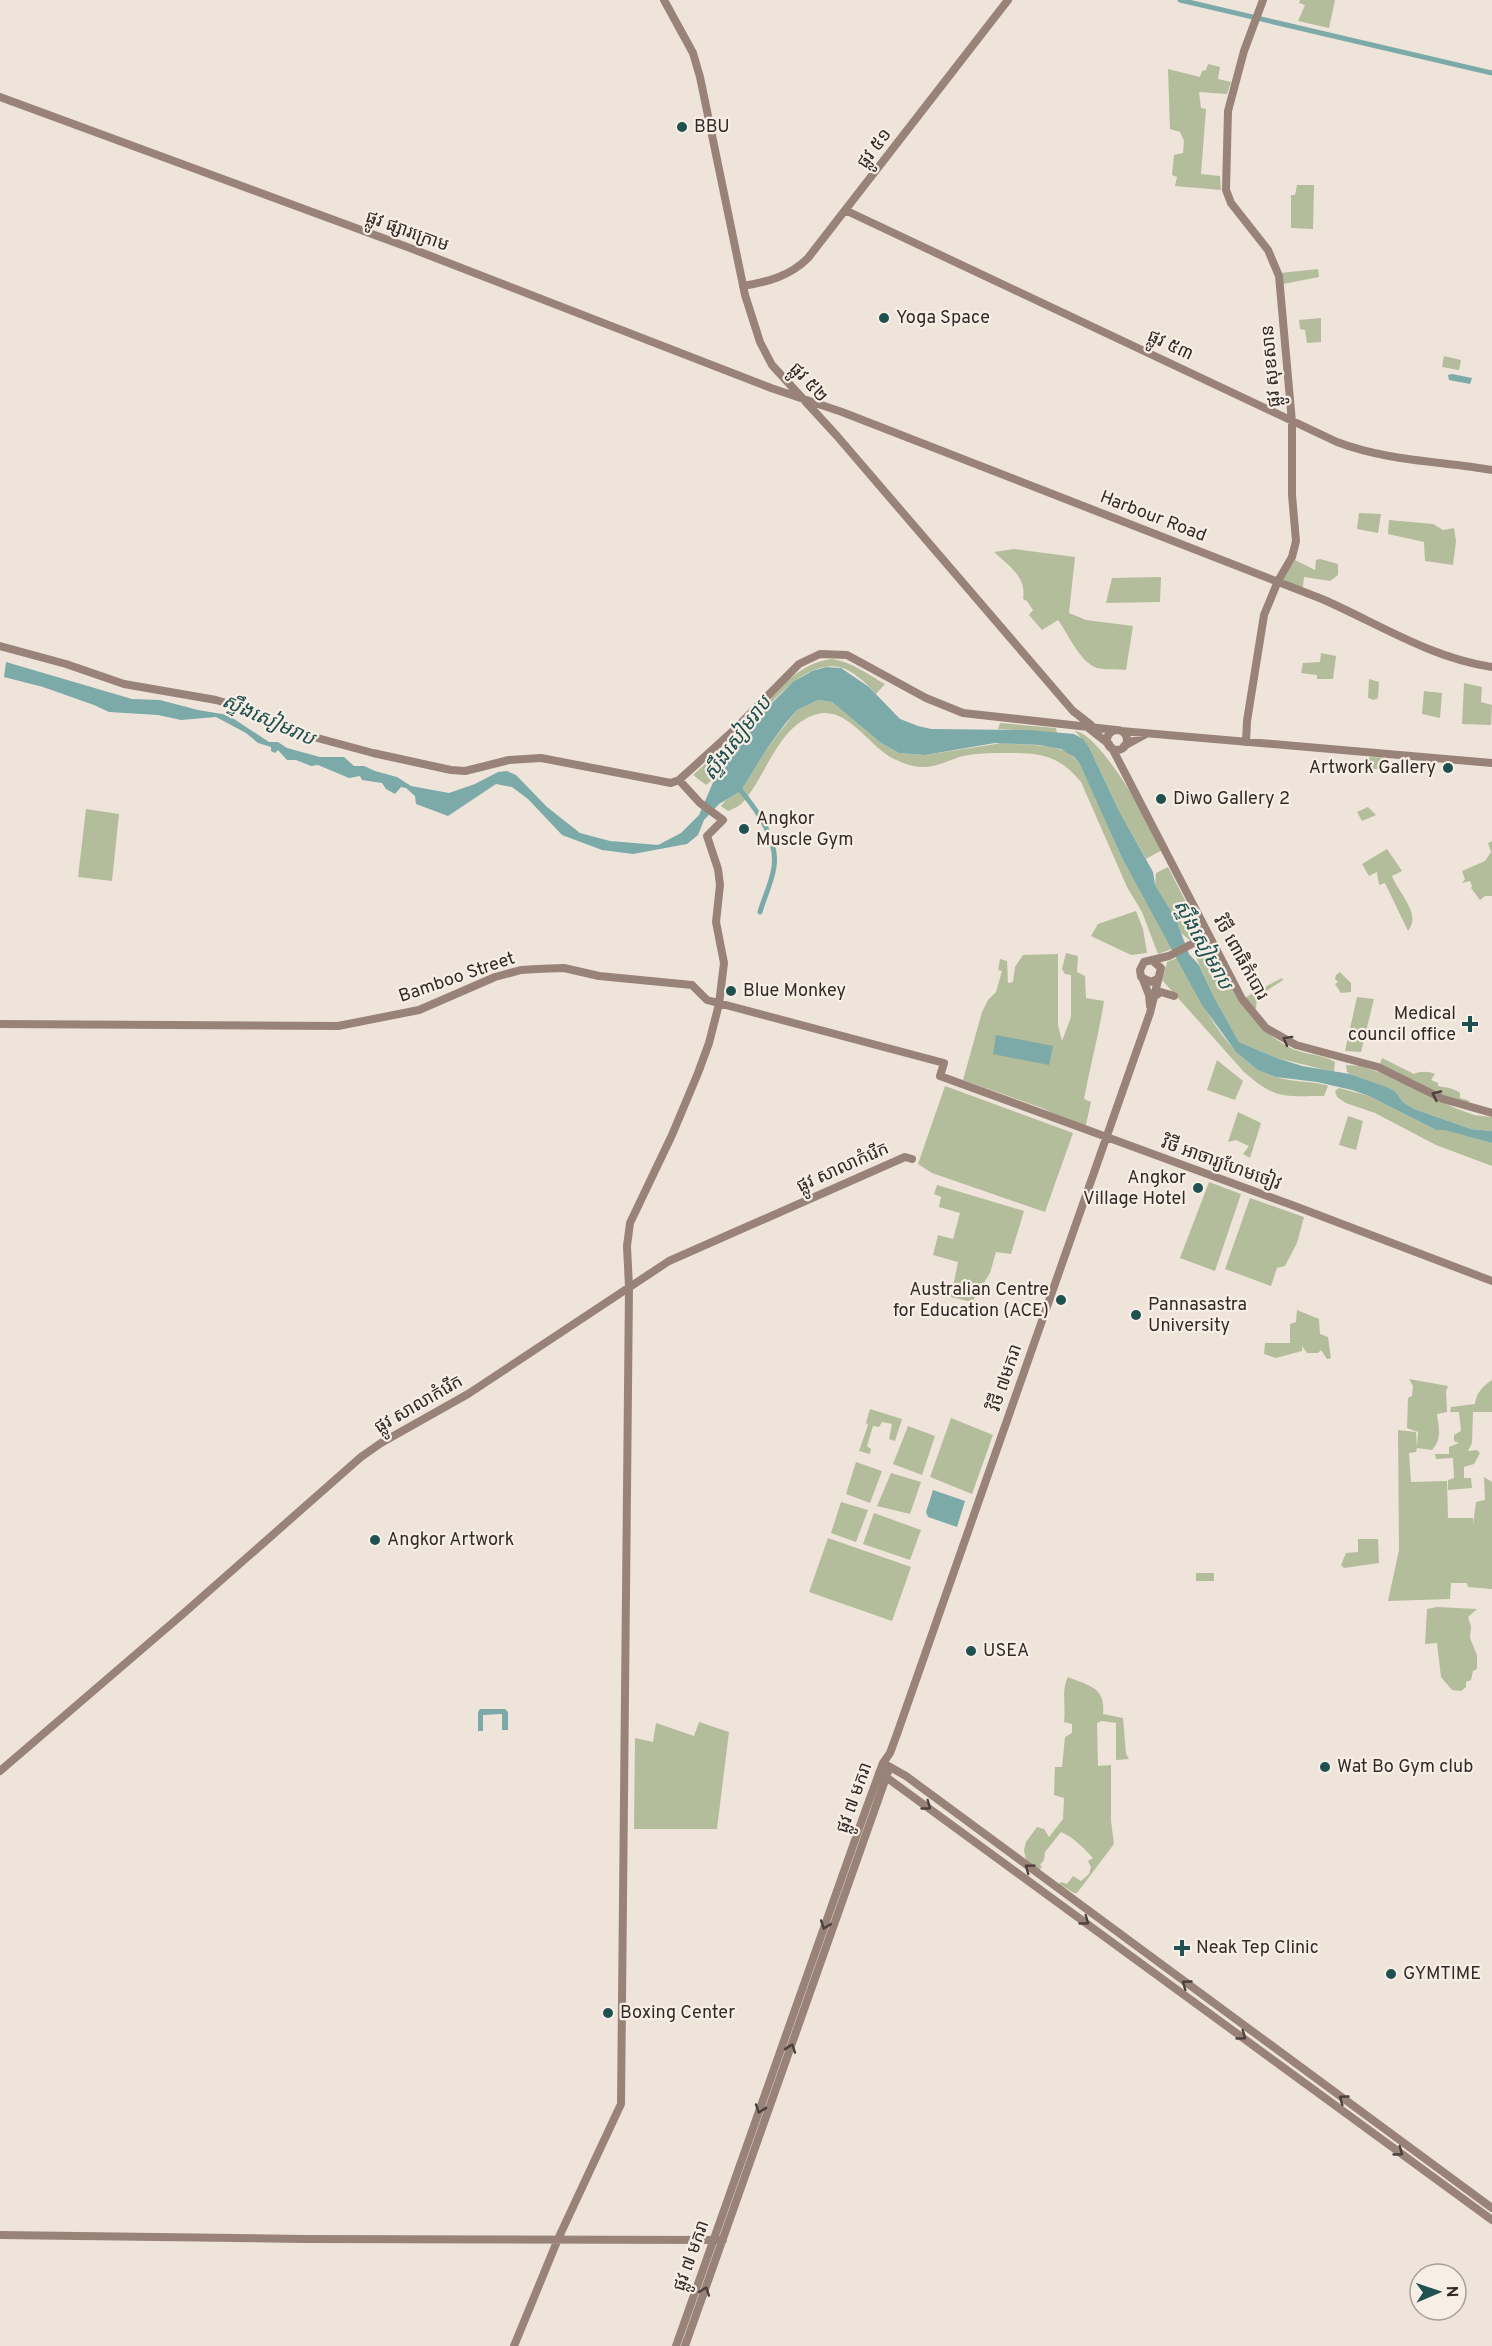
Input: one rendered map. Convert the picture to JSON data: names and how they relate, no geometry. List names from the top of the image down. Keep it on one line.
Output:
{"streets":{"street":["ផ្លូវ ៥១","ផ្លូវ ផ្សារក្រោម","ផ្លូវ ៥៣","ផ្លូវ សុខសាន","ផ្លូវ ៥២","Harbour Road","វិថី ពោធិកំបោរ","Bamboo Street","វិថី អាចារ្យហែមចៀវ","ផ្លូវ សាលាកំរើក","វិថី ៧មករា","ផ្លូវ ៧ មករា"]},"crossings":[["ផ្លូវ ៥១","ផ្លូវ ៥៣"],["ផ្លូវ ៥១","ផ្លូវ ៥២"],["ផ្លូវ ផ្សារក្រោម","ផ្លូវ ៥២"],["ផ្លូវ ផ្សារក្រោម","Harbour Road"],["ផ្លូវ ៥៣","ផ្លូវ សុខសាន"],["ផ្លូវ សុខសាន","Harbour Road"],["ផ្លូវ ៥២","Harbour Road"],["Bamboo Street","វិថី អាចារ្យហែមចៀវ"],["វិថី អាចារ្យហែមចៀវ","វិថី ៧មករា"],["វិថី ៧មករា","ផ្លូវ ៧ មករា"]],"one_way":["វិថី ពោធិកំបោរ"],"water":["ស្ទឹងសៀមរាប"],"places":{"other":["BBU","Yoga Space","Artwork Gallery","Diwo Gallery 2","Angkor Muscle Gym","Blue Monkey","Angkor Village Hotel","Australian Centre for Education (ACE)","Pannasastra University","Angkor Artwork","USEA","Wat Bo Gym club","GYMTIME","Boxing Center"],"health":["Medical council office","Neak Tep Clinic"]},"north":"right"}
